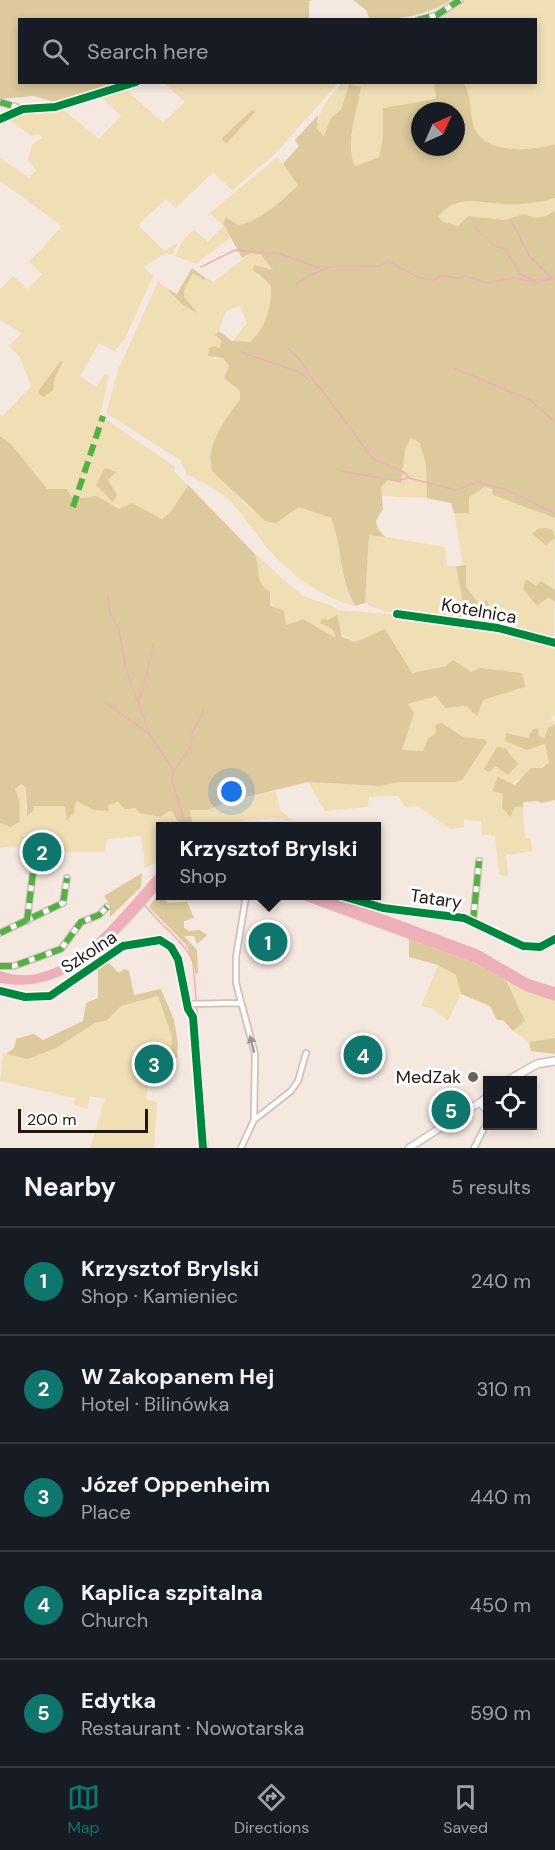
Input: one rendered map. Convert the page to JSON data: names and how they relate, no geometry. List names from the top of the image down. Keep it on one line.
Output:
{"streets":{"street":["Kotelnica","Tatary","Szkolna"]},"places":["MedZak"],"scale_bar":"200 m","north":"top right","page":{"search":"Search here","popup":["Krzysztof Brylski","Shop"],"pins":["2","1","4","3","5"],"scale":"200 m","heading":["Nearby","5 results"],"list":[{"mark":"1","name":"Krzysztof Brylski","note":"Shop · Kamieniec","value":"240 m"},{"mark":"2","name":"W Zakopanem Hej","note":"Hotel · Bilinówka","value":"310 m"},{"mark":"3","name":"Józef Oppenheim","note":"Place","value":"440 m"},{"mark":"4","name":"Kaplica szpitalna","note":"Church","value":"450 m"},{"mark":"5","name":"Edytka","note":"Restaurant · Nowotarska","value":"590 m"}],"nav":["Map","Directions","Saved"]}}
